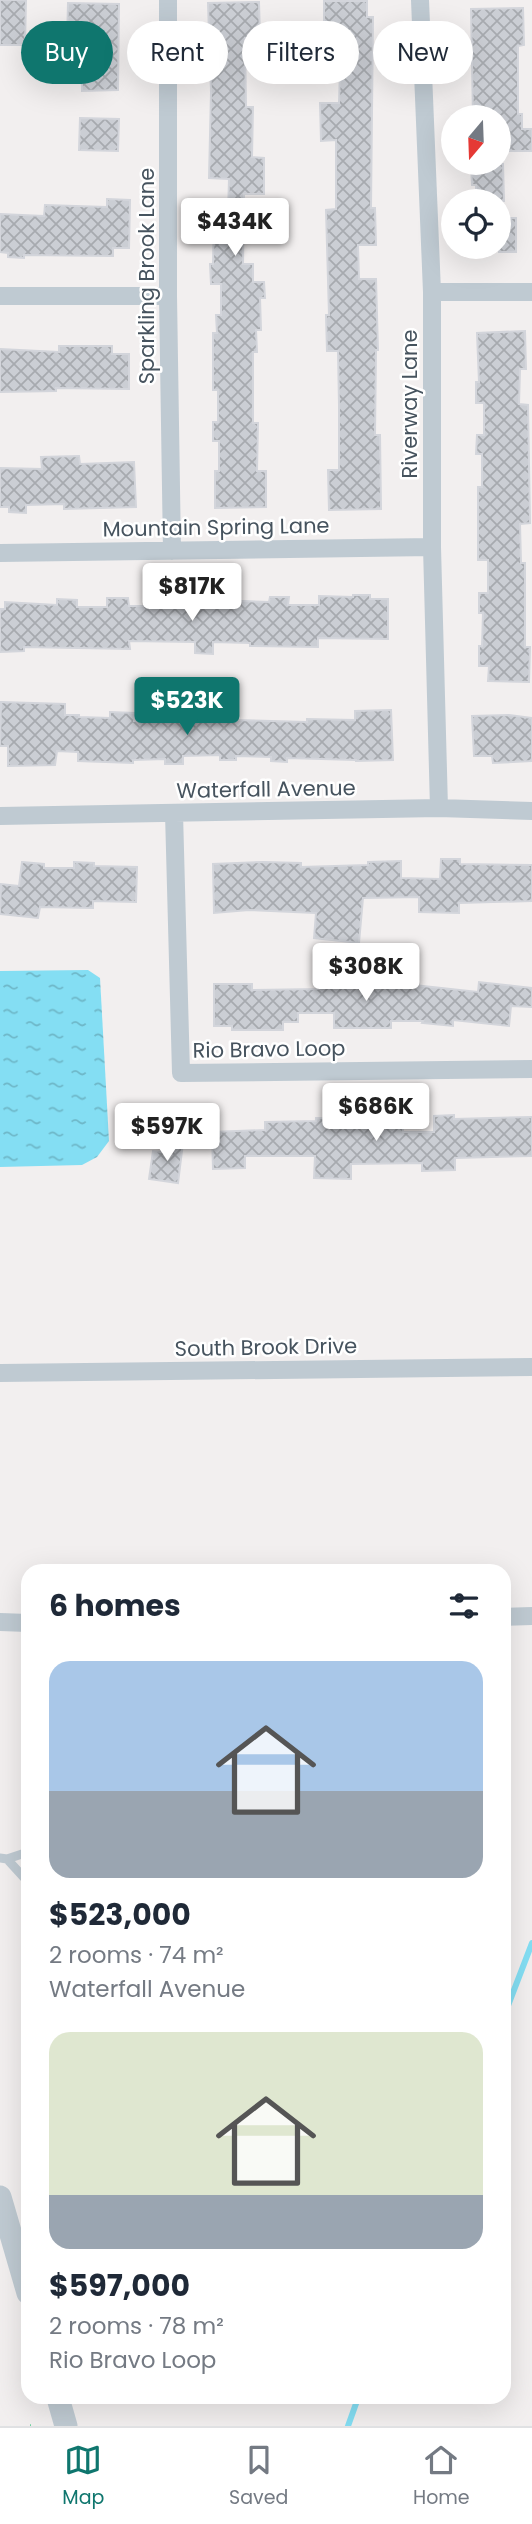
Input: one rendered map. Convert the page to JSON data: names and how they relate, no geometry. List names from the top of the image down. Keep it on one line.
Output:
{"streets":{"street":["Sparkling Brook Lane","Riverway Lane","Mountain Spring Lane","Waterfall Avenue","Rio Bravo Loop","South Brook Drive"]},"crossings":[["Sparkling Brook Lane","Mountain Spring Lane"],["Riverway Lane","Mountain Spring Lane"],["Riverway Lane","Waterfall Avenue"],["Waterfall Avenue","Rio Bravo Loop"]],"north":"bottom","page":{"chip":["Buy","Rent","Filters","New"],"price":["$434K","$817K","$523K","$308K","$686K","$597K"],"heading":"6 homes","list":[{"name":"$523,000","note":"2 rooms · 74 m² · Waterfall Avenue"},{"name":"$597,000","note":"2 rooms · 78 m² · Rio Bravo Loop"}],"tabs":["Map","Saved","Home"]}}
